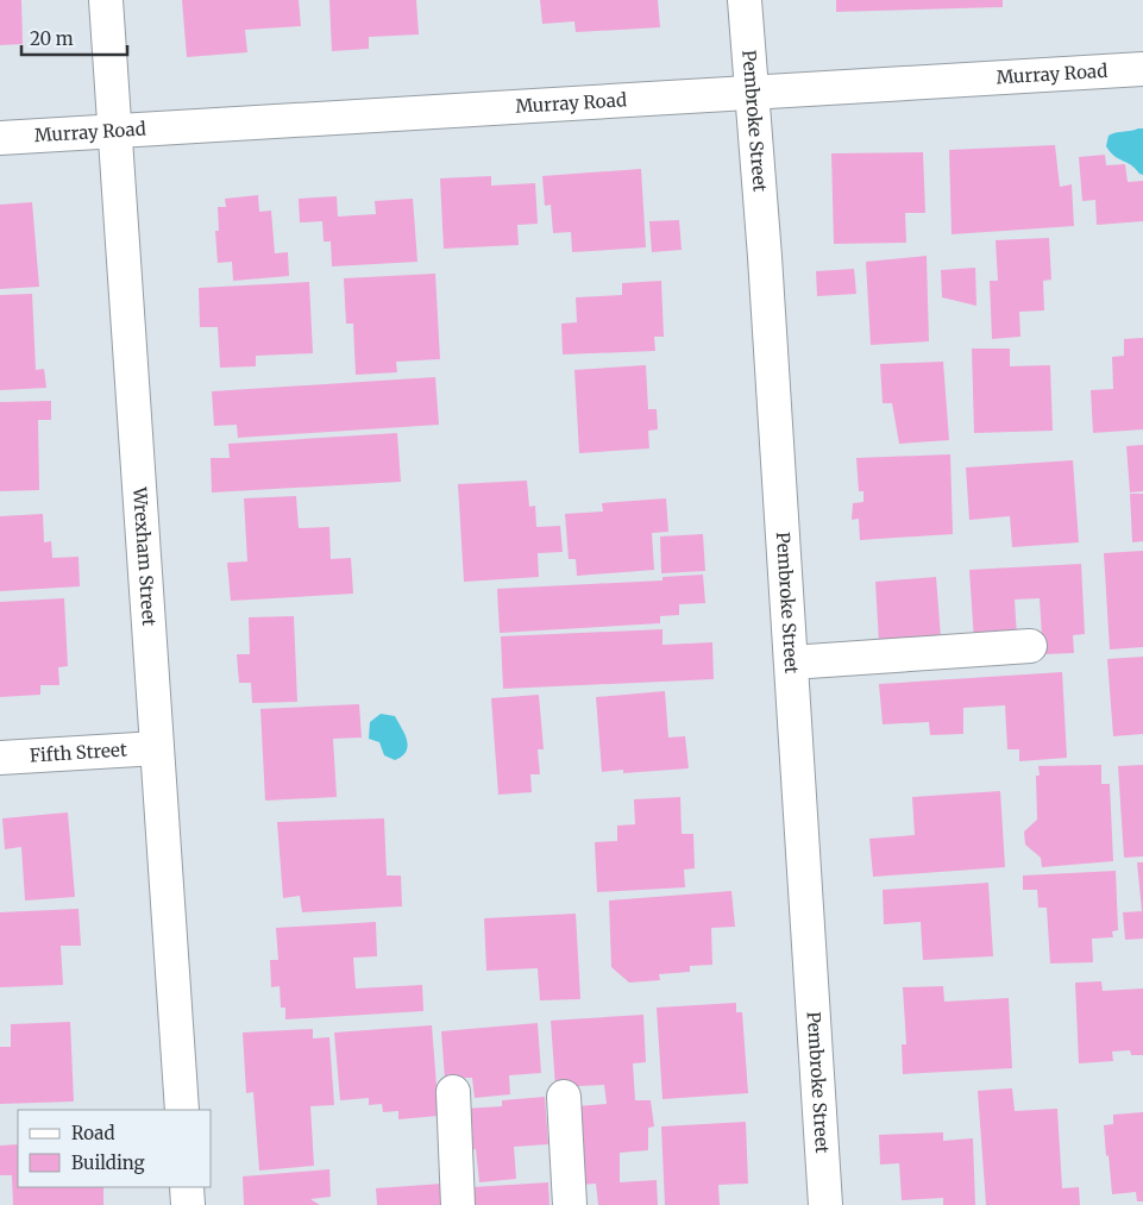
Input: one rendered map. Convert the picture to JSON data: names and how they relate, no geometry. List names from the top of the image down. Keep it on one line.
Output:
{"streets":{"street":["Murray Road","Pembroke Street","Wrexham Street","Fifth Street"]},"crossings":[["Murray Road","Pembroke Street"],["Murray Road","Wrexham Street"],["Wrexham Street","Fifth Street"]],"legend":["Road","Building"],"scale_bar":"20 m"}
